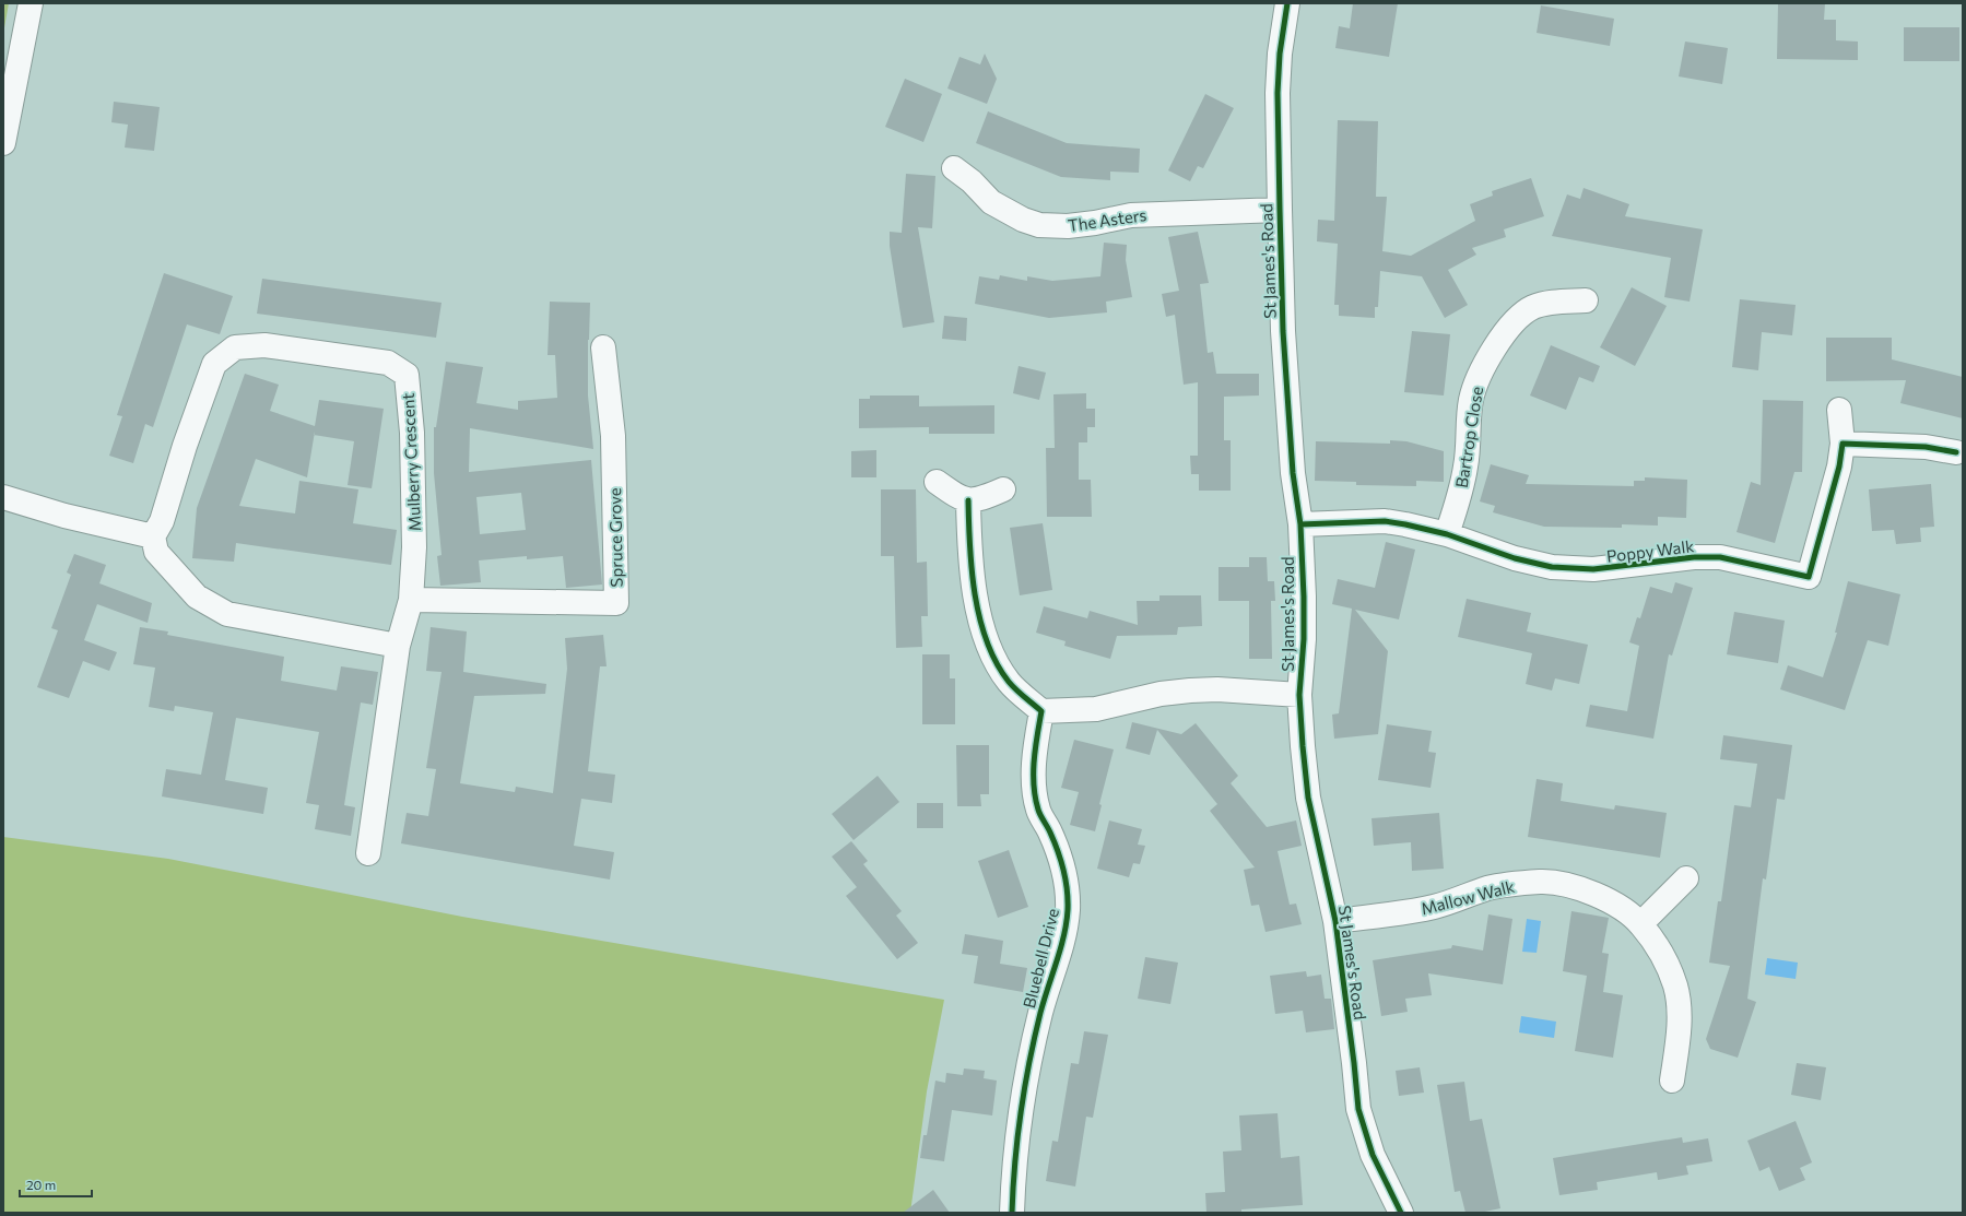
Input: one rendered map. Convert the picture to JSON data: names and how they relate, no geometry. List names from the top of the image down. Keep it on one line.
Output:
{"streets":{"street":["The Asters","St James's Road","Bartrop Close","Mulberry Crescent","Spruce Grove","Poppy Walk","Mallow Walk","Bluebell Drive"]},"crossings":[["The Asters","St James's Road"],["St James's Road","Poppy Walk"],["St James's Road","Mallow Walk"],["Bartrop Close","Poppy Walk"],["Mulberry Crescent","Spruce Grove"]],"scale_bar":"20 m"}
